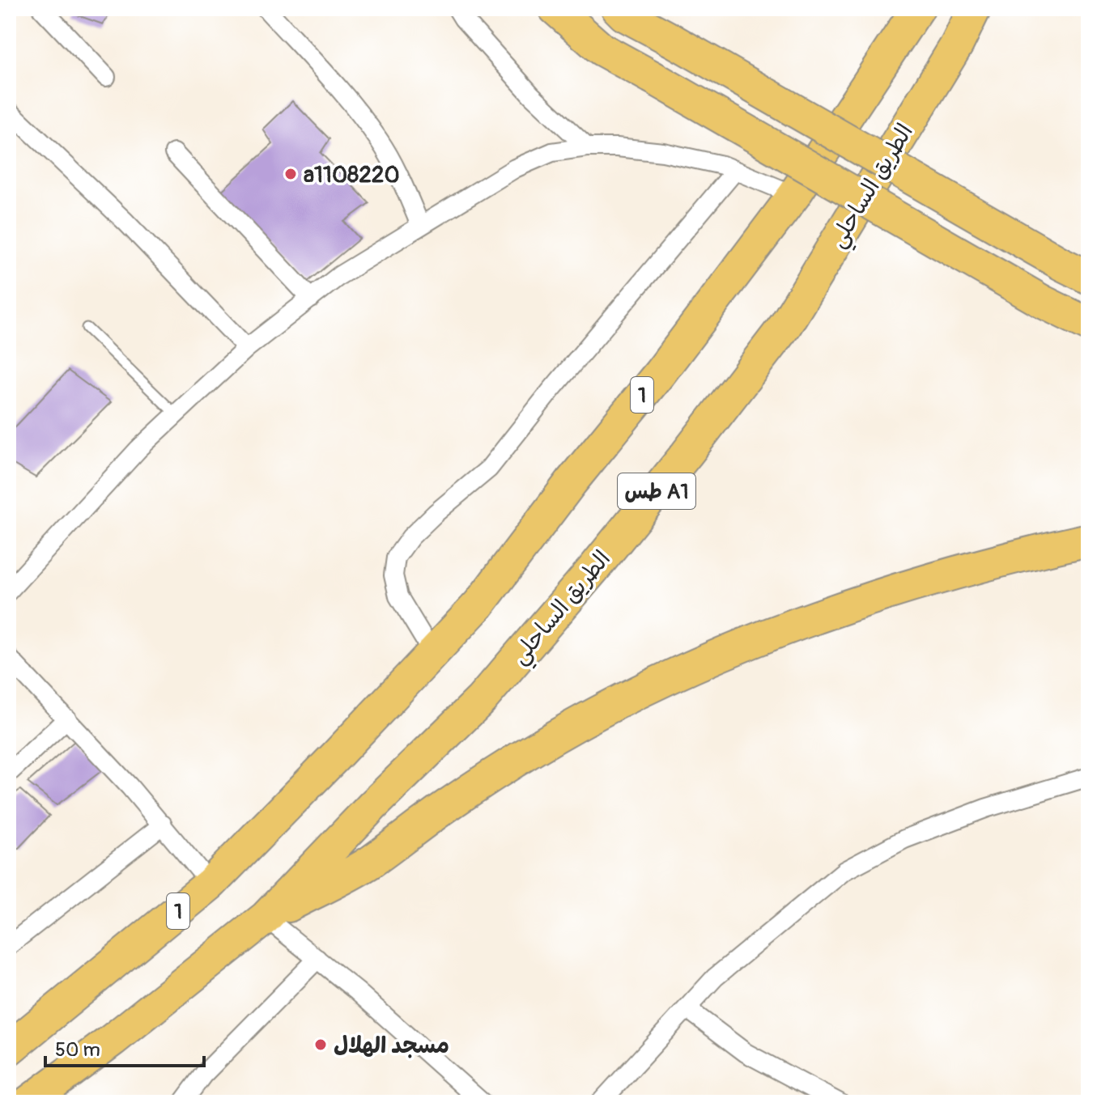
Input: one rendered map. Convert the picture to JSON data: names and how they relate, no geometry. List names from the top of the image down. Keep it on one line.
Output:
{"streets":{"highway":["الطريق الساحلي","1","طس A1"]},"places":["a1108220","مسجد الهلال"],"scale_bar":"50 m"}
